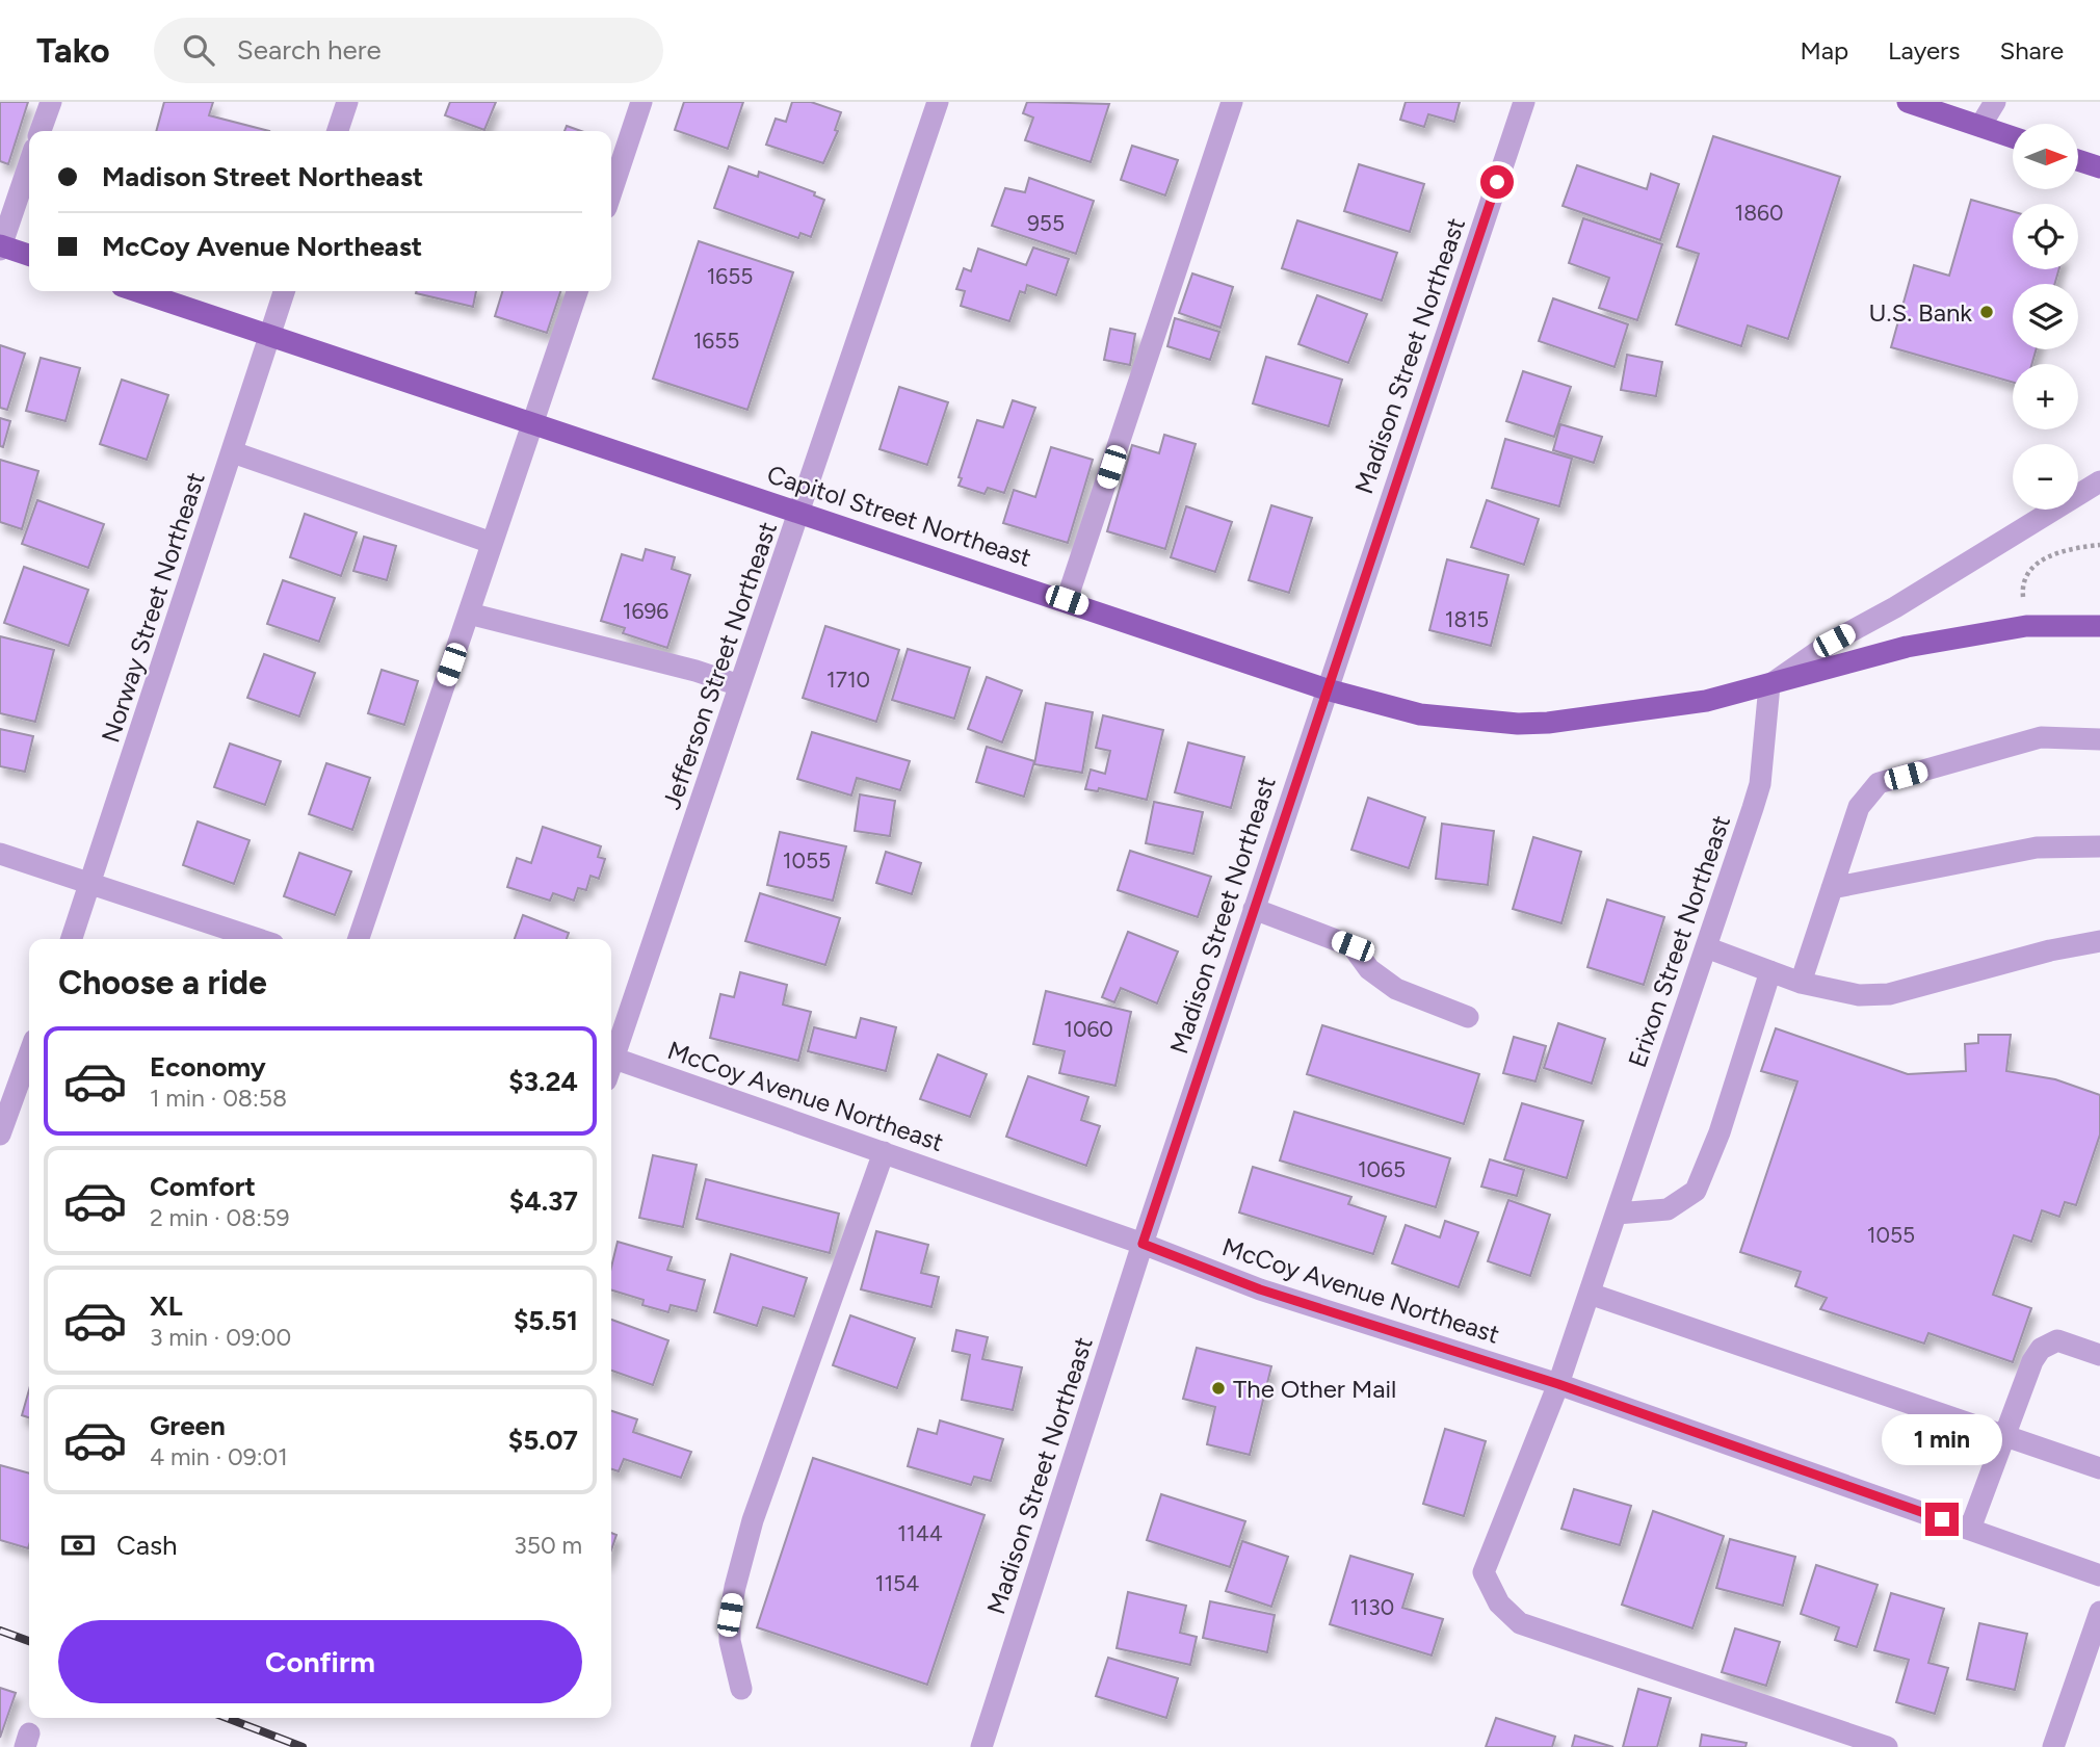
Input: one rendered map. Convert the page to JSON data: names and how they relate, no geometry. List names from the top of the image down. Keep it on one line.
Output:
{"streets":{"main road":["Capitol Street Northeast"],"street":["Madison Street Northeast","Norway Street Northeast","Jefferson Street Northeast","Erixon Street Northeast","McCoy Avenue Northeast"]},"crossings":[["Madison Street Northeast","Capitol Street Northeast"],["Madison Street Northeast","McCoy Avenue Northeast"],["Capitol Street Northeast","Norway Street Northeast"],["Capitol Street Northeast","Jefferson Street Northeast"],["Capitol Street Northeast","Erixon Street Northeast"],["Erixon Street Northeast","McCoy Avenue Northeast"]],"places":["U.S. Bank","The Other Mail"],"house_numbers":["1860","955","1655","1655","1696","1815","1710","1055","1060","1065","1055","1144","1154","1130"],"north":"right","page":{"header":"Tako","search":"Search here","nav":["Map","Layers","Share"],"map_buttons":["+","−"],"banner":["Madison Street Northeast","McCoy Avenue Northeast"],"heading":"Choose a ride","list":[{"name":"Economy","note":"1 min · 08:58","value":"$3.24"},{"name":"Comfort","note":"2 min · 08:59","value":"$4.37"},{"name":"XL","note":"3 min · 09:00","value":"$5.51"},{"name":"Green","note":"4 min · 09:01","value":"$5.07"}],"bubble":"1 min","pay":["Cash","350 m"],"buttons":"Confirm"}}
